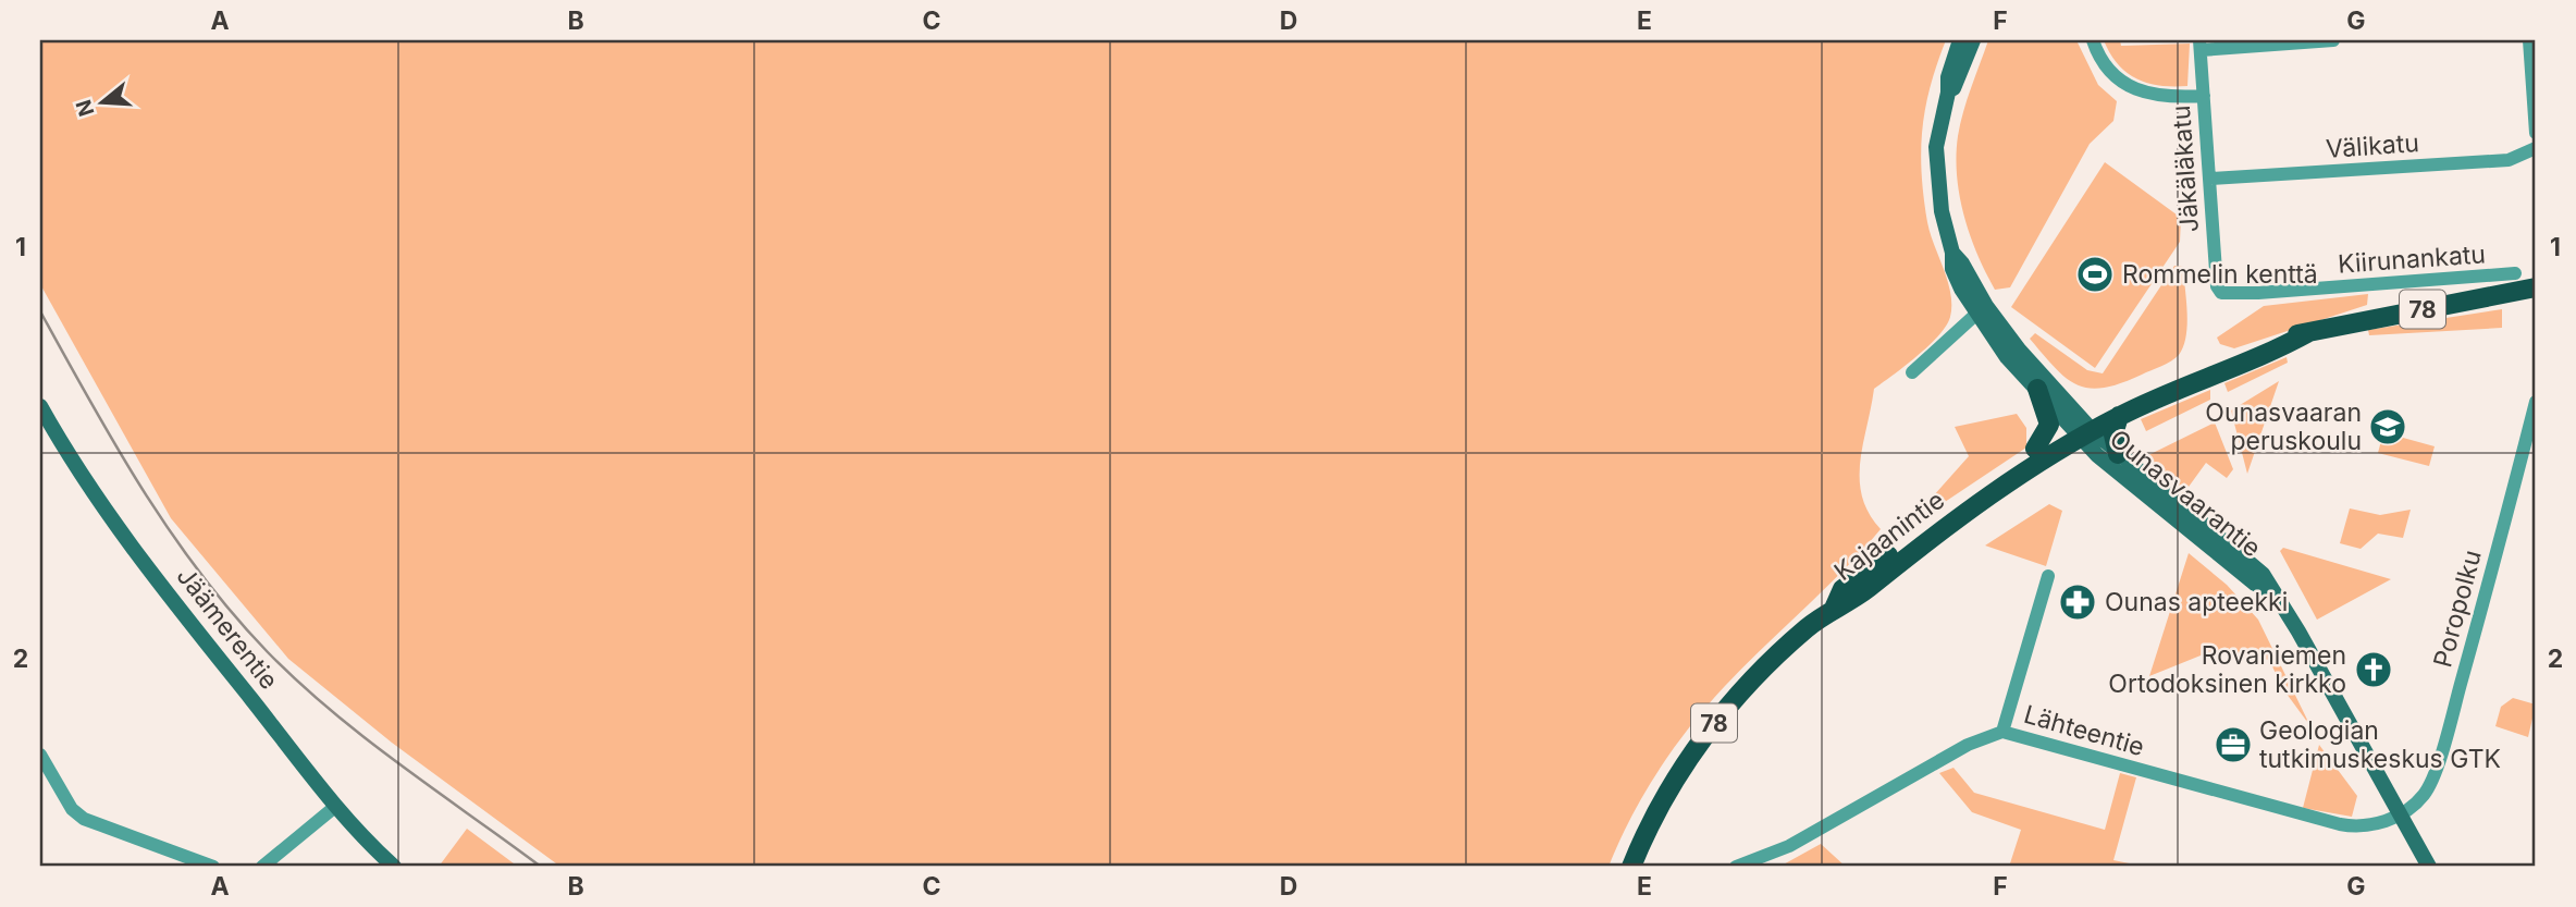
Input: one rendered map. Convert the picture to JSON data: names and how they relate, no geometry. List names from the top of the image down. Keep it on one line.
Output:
{"streets":{"main road":["78","Kajaanintie"],"street":["Välikatu","Jäkäläkatu","Kiirunankatu","Ounasvaarantie","Poropolku","Jäämerentie","Lähteentie"]},"crossings":[["Välikatu","Jäkäläkatu"],["Jäkäläkatu","Kiirunankatu"],["78","Kajaanintie"],["Ounasvaarantie","Kajaanintie"],["Ounasvaarantie","Poropolku"],["Ounasvaarantie","Lähteentie"],["Poropolku","Lähteentie"]],"places":{"sports":["Rommelin kenttä"],"school or university":["Ounasvaaran peruskoulu"],"pharmacy":["Ounas apteekki"],"church":["Rovaniemen Ortodoksinen kirkko"],"office":["Geologian tutkimuskeskus GTK"]},"north":"left","grid":{"columns":["A","B","C","D","E","F","G"],"rows":["1","2"]}}
